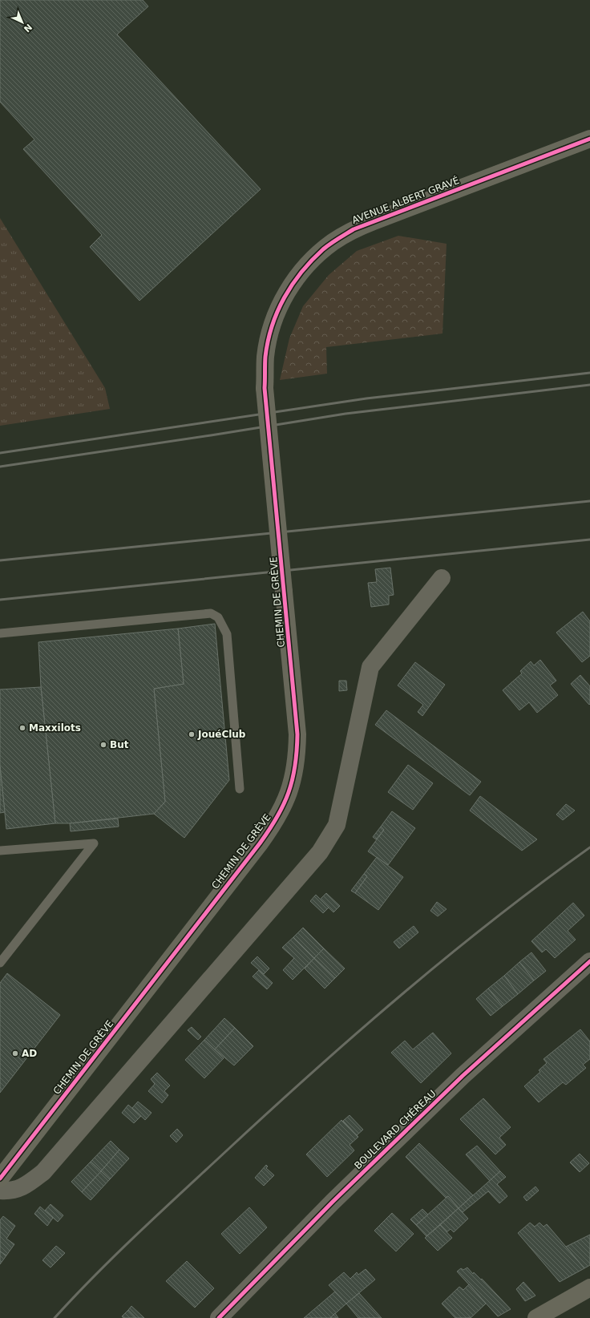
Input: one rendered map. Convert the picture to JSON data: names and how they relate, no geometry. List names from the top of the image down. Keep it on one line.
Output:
{"streets":{"street":["AVENUE ALBERT GRAVÉ","CHEMIN DE GRÈVE","BOULEVARD CHÉREAU"]},"crossings":[["AVENUE ALBERT GRAVÉ","CHEMIN DE GRÈVE"]],"places":["Maxxilots","JouéClub","But","AD"],"north":"bottom right"}
